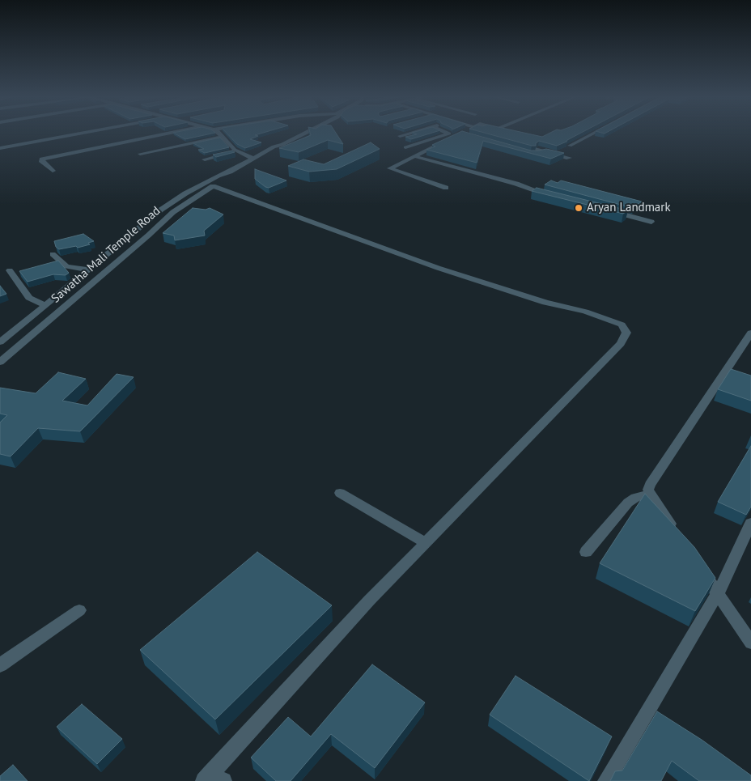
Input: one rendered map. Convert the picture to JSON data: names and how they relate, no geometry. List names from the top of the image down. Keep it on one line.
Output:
{"streets":{"street":["Sawatha Mali Temple Road"]},"places":["Aryan Landmark"]}
